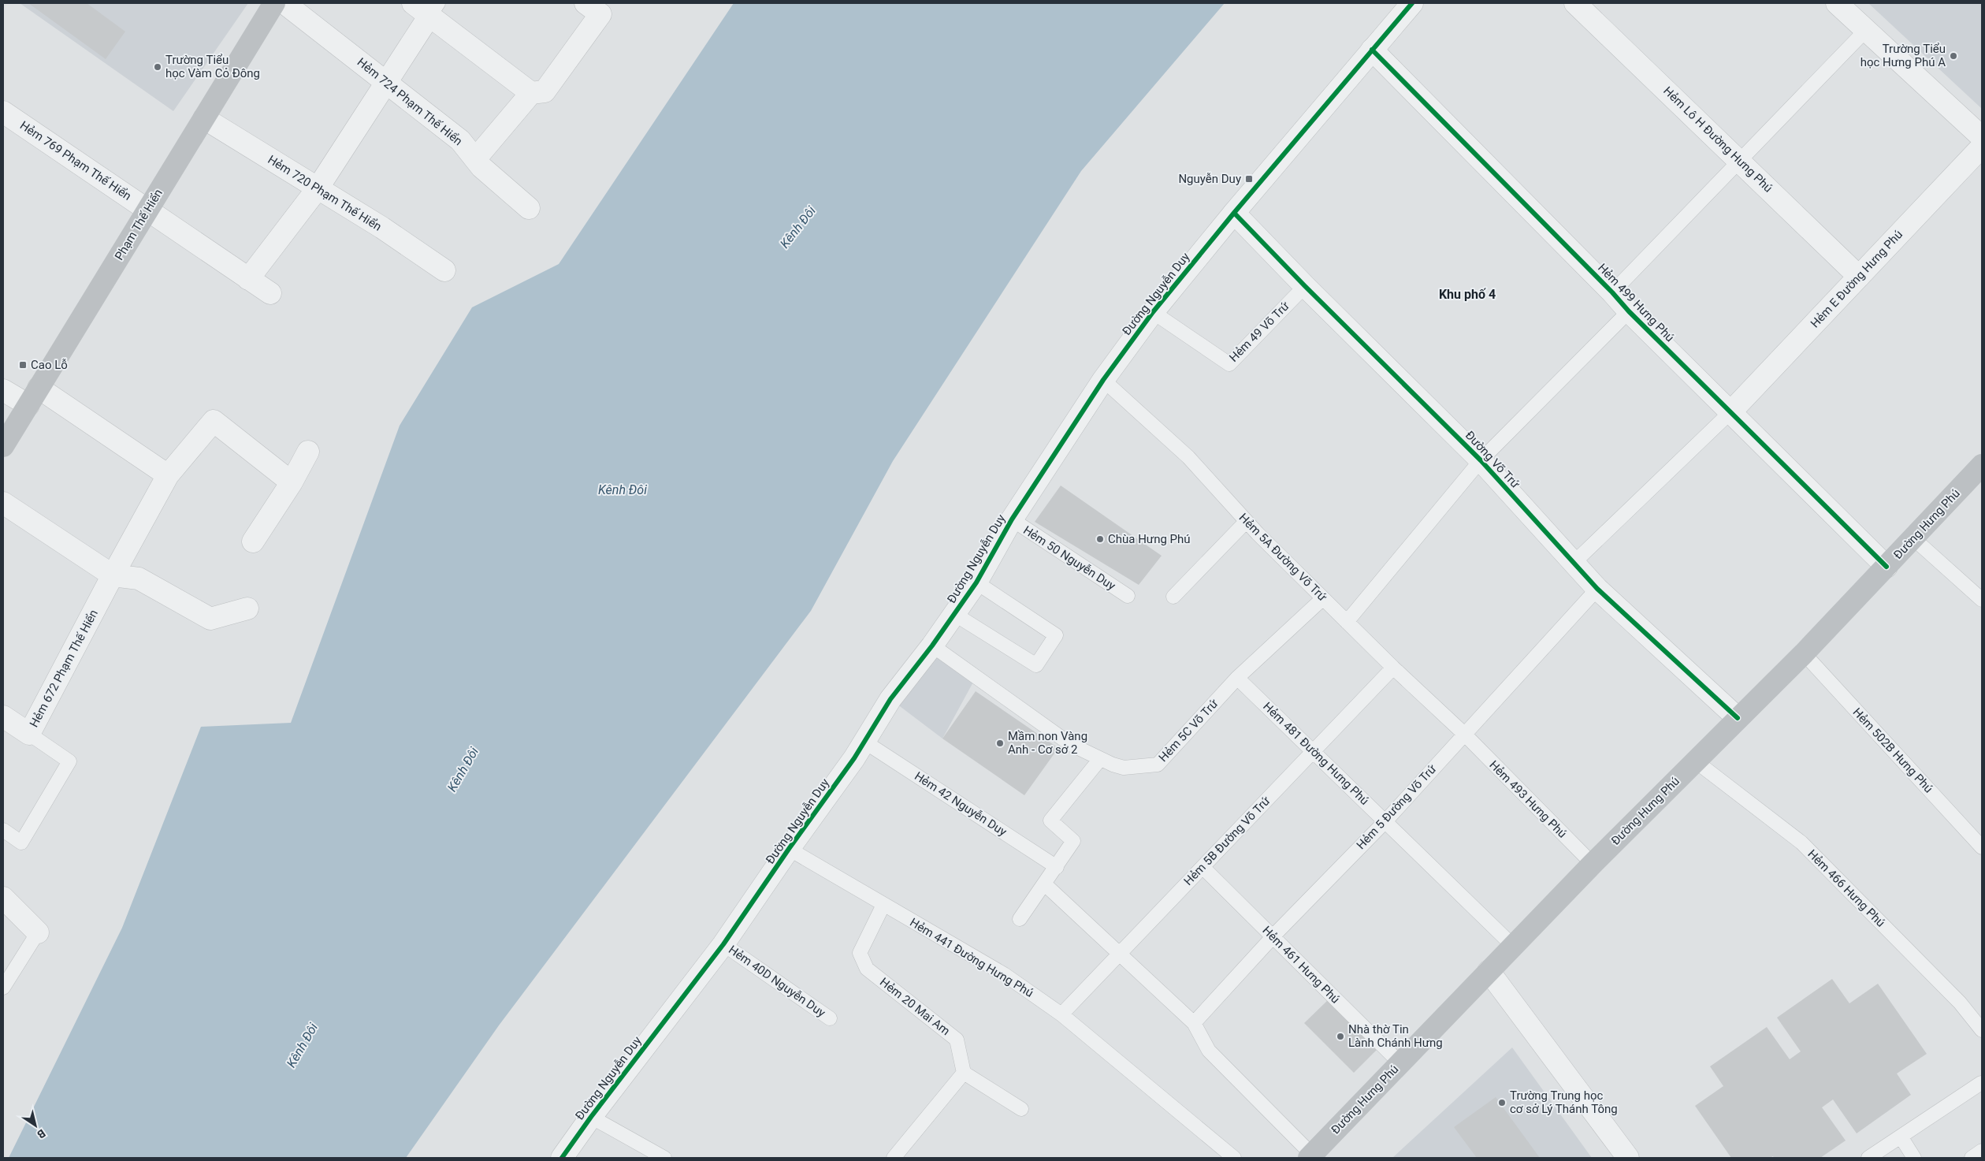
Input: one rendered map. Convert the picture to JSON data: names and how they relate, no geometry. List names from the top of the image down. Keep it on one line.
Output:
{"streets":{"main road":["Phạm Thế Hiển","Đường Hưng Phú"],"street":["Hẻm 724 Phạm Thế Hiển","Hẻm Lô H Đường Hưng Phú","Hẻm 769 Phạm Thế Hiển","Hẻm 720 Phạm Thế Hiển","Hẻm E Đường Hưng Phú","Đường Nguyễn Duy","Hẻm 499 Hưng Phú","Đường Võ Trứ","Hẻm 672 Phạm Thế Hiển"],"lane":["Hẻm 49 Võ Trứ","Hẻm 5A Đường Võ Trứ","Hẻm 50 Nguyễn Duy","Hẻm 5C Võ Trứ","Hẻm 502B Hưng Phú","Hẻm 481 Đường Hưng Phú","Hẻm 493 Hưng Phú","Hẻm 42 Nguyễn Duy","Hẻm 5 Đường Võ Trứ","Hẻm 5B Đường Võ Trứ","Hẻm 466 Hưng Phú","Hẻm 441 Đường Hưng Phú","Hẻm 461 Hưng Phú","Hẻm 40D Nguyễn Duy","Hẻm 20 Mai Am"]},"crossings":[["Hẻm Lô H Đường Hưng Phú","Hẻm E Đường Hưng Phú"],["Hẻm 769 Phạm Thế Hiển","Phạm Thế Hiển"],["Hẻm 720 Phạm Thế Hiển","Phạm Thế Hiển"],["Hẻm E Đường Hưng Phú","Hẻm 499 Hưng Phú"],["Đường Nguyễn Duy","Hẻm 499 Hưng Phú"],["Đường Nguyễn Duy","Hẻm 49 Võ Trứ"],["Đường Nguyễn Duy","Đường Võ Trứ"],["Đường Nguyễn Duy","Hẻm 5A Đường Võ Trứ"],["Đường Nguyễn Duy","Hẻm 50 Nguyễn Duy"],["Đường Nguyễn Duy","Hẻm 5C Võ Trứ"],["Đường Nguyễn Duy","Hẻm 42 Nguyễn Duy"],["Đường Nguyễn Duy","Hẻm 441 Đường Hưng Phú"],["Đường Nguyễn Duy","Hẻm 40D Nguyễn Duy"],["Hẻm 499 Hưng Phú","Đường Hưng Phú"],["Hẻm 49 Võ Trứ","Đường Võ Trứ"],["Đường Võ Trứ","Đường Hưng Phú"],["Đường Võ Trứ","Hẻm 5 Đường Võ Trứ"],["Đường Hưng Phú","Hẻm 502B Hưng Phú"],["Đường Hưng Phú","Hẻm 481 Đường Hưng Phú"],["Đường Hưng Phú","Hẻm 493 Hưng Phú"],["Đường Hưng Phú","Hẻm 466 Hưng Phú"],["Đường Hưng Phú","Hẻm 461 Hưng Phú"],["Hẻm 5A Đường Võ Trứ","Hẻm 5C Võ Trứ"],["Hẻm 5A Đường Võ Trứ","Hẻm 493 Hưng Phú"],["Hẻm 5A Đường Võ Trứ","Hẻm 5 Đường Võ Trứ"],["Hẻm 5A Đường Võ Trứ","Hẻm 5B Đường Võ Trứ"],["Hẻm 5C Võ Trứ","Hẻm 481 Đường Hưng Phú"],["Hẻm 481 Đường Hưng Phú","Hẻm 5 Đường Võ Trứ"],["Hẻm 481 Đường Hưng Phú","Hẻm 5B Đường Võ Trứ"],["Hẻm 493 Hưng Phú","Hẻm 5 Đường Võ Trứ"],["Hẻm 5 Đường Võ Trứ","Hẻm 461 Hưng Phú"],["Hẻm 5B Đường Võ Trứ","Hẻm 441 Đường Hưng Phú"],["Hẻm 5B Đường Võ Trứ","Hẻm 461 Hưng Phú"],["Hẻm 441 Đường Hưng Phú","Hẻm 20 Mai Am"]],"districts":["Khu phố 4"],"water":["Kênh Đôi"],"places":{"other":["Trường Tiểu học Hưng Phú A","Trường Tiểu học Vàm Cỏ Đông","Chùa Hưng Phú","Mầm non Vàng Anh - Cơ sở 2","Nhà thờ Tin Lành Chánh Hưng","Trường Trung học cơ sở Lý Thánh Tông"],"transit":["Nguyễn Duy","Cao Lỗ"]},"north":"bottom right"}
